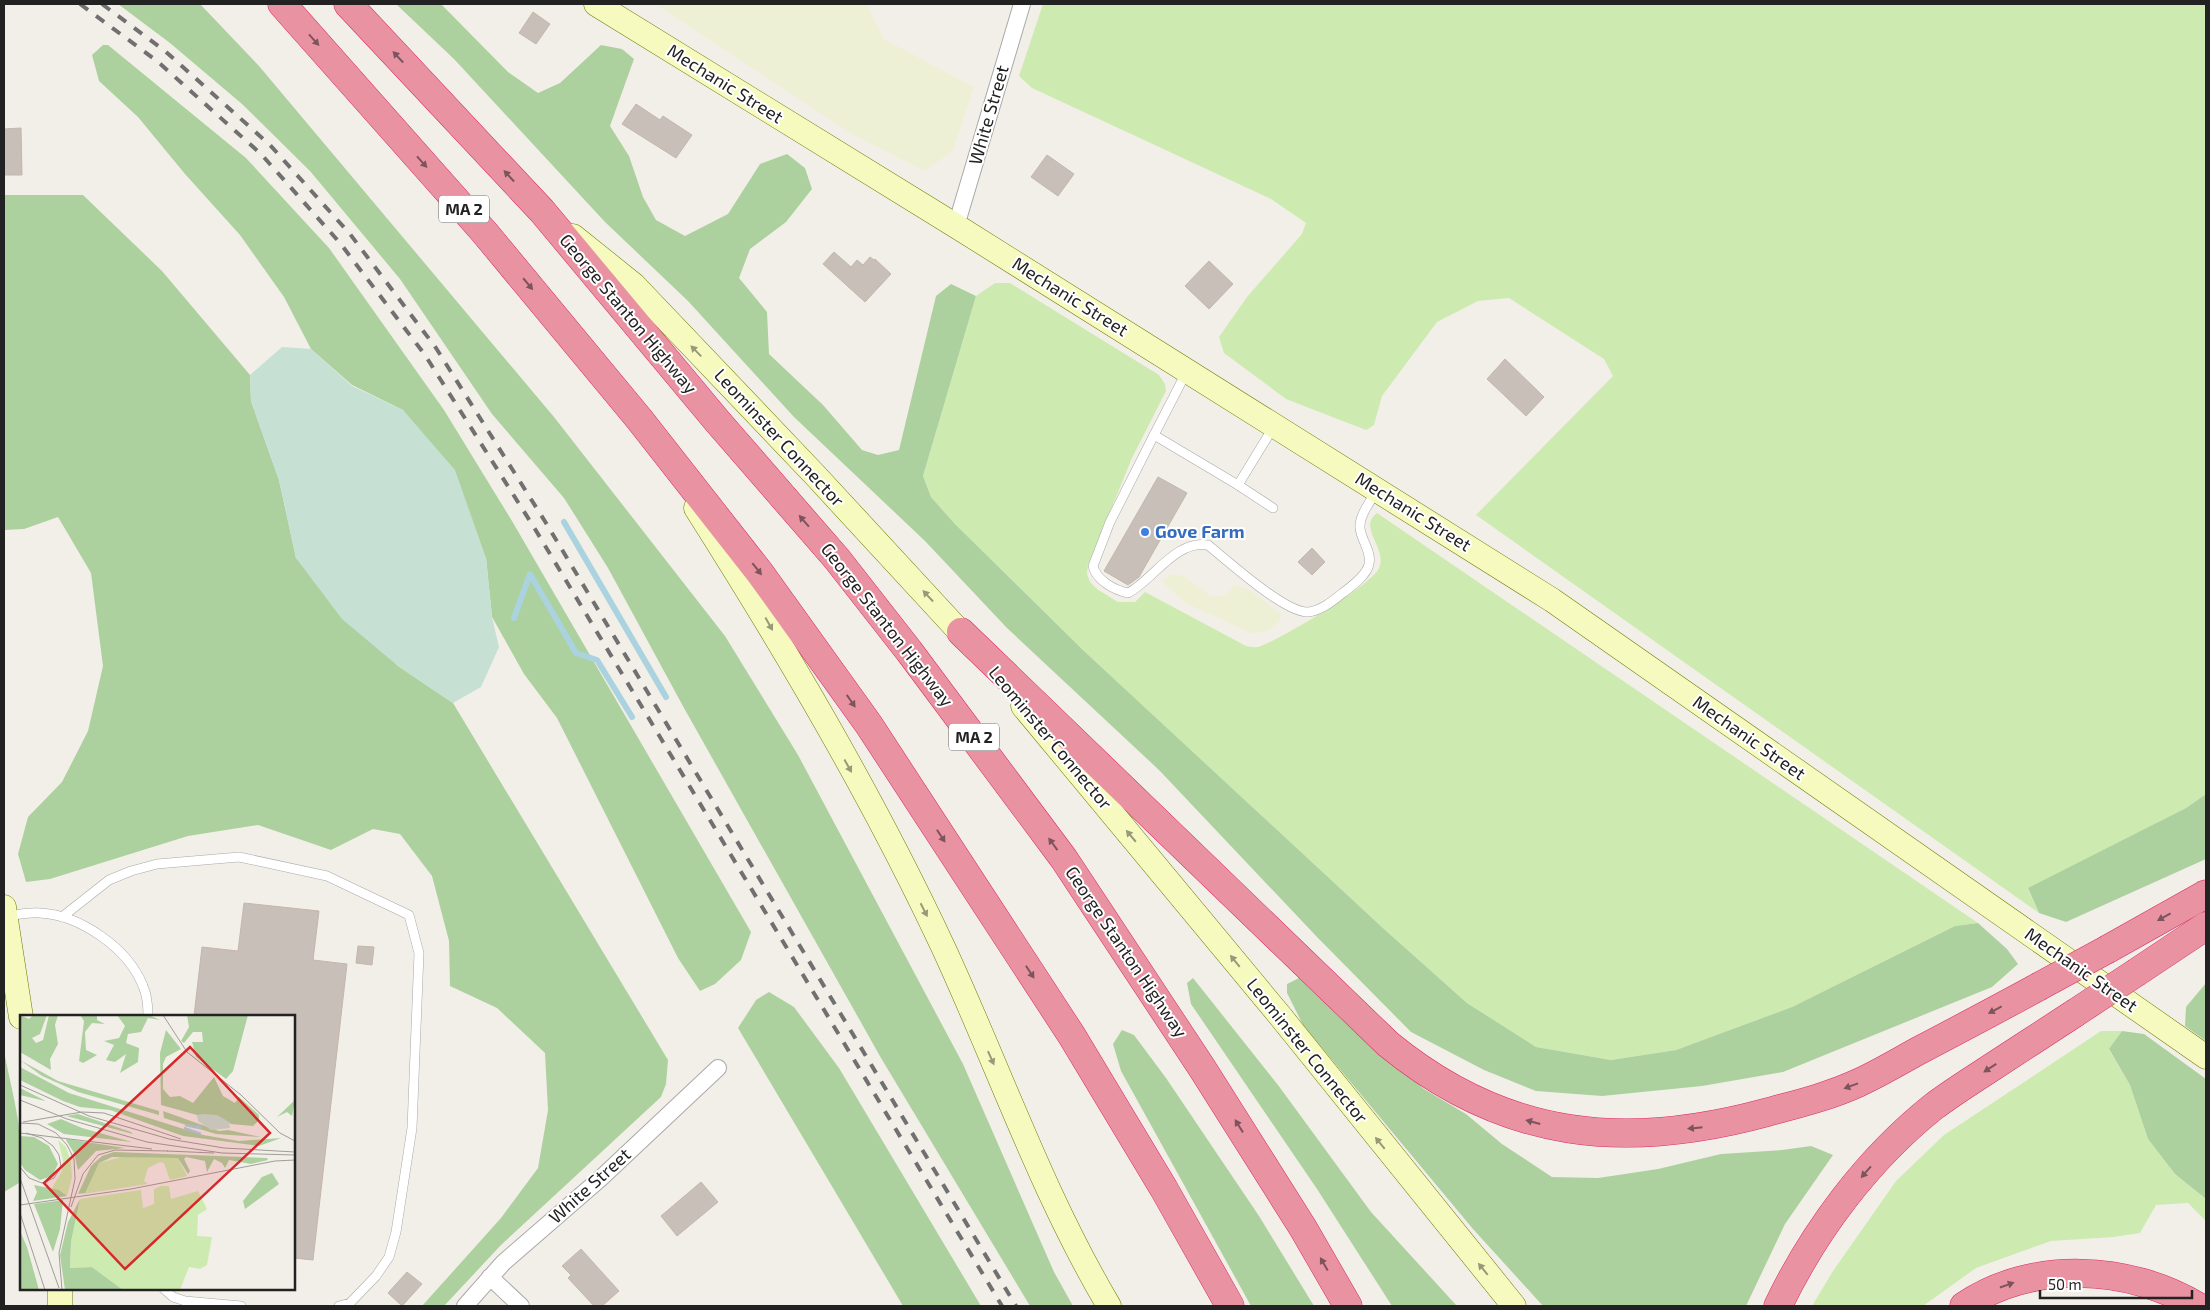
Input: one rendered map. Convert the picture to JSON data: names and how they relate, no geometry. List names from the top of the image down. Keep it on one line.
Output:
{"streets":{"highway":["MA 2","George Stanton Highway"],"main road":["Mechanic Street","Leominster Connector"],"street":["White Street"]},"crossings":[["Mechanic Street","White Street"],["George Stanton Highway","Leominster Connector"]],"places":["Gove Farm"],"scale_bar":"50 m"}
